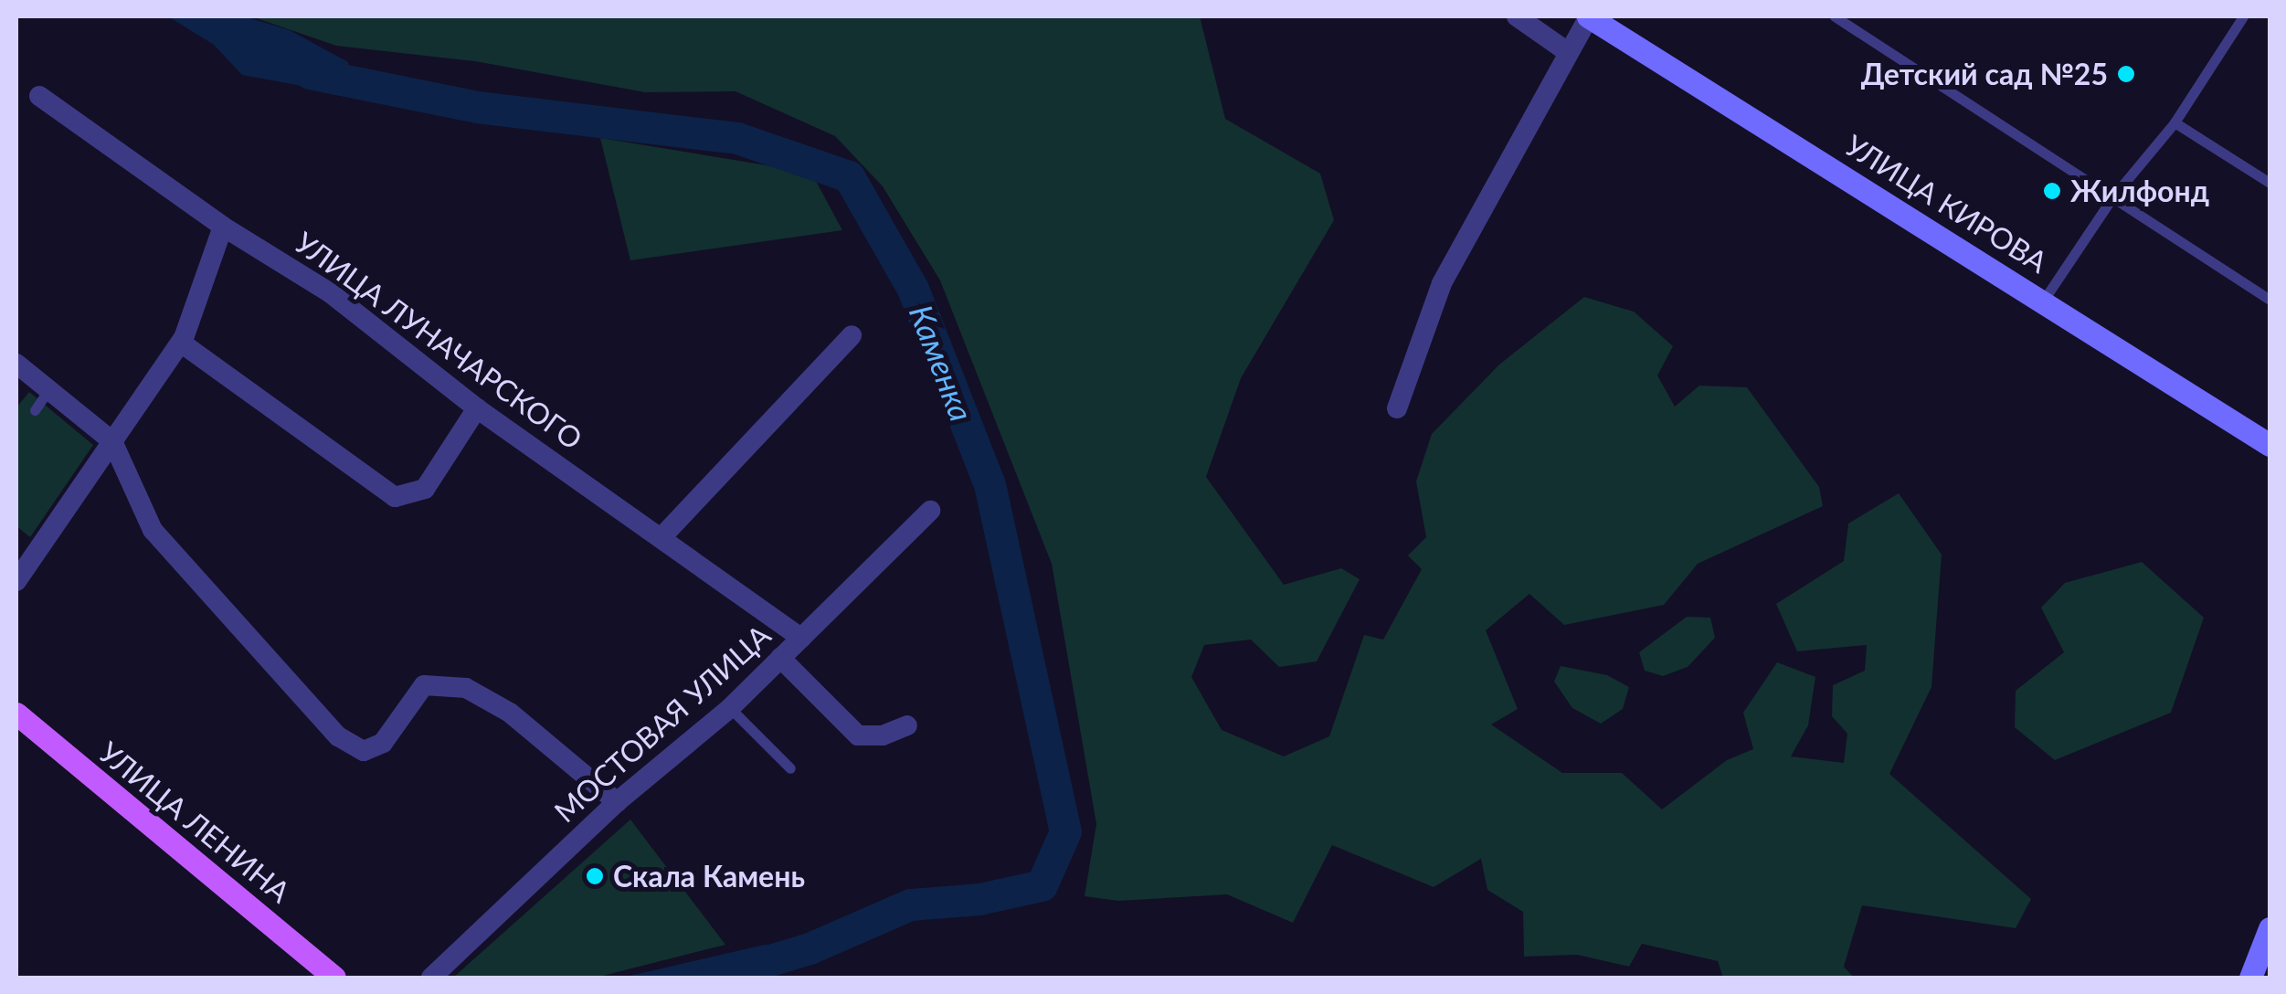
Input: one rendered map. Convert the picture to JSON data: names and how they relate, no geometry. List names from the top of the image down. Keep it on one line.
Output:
{"streets":{"main road":["УЛИЦА ЛЕНИНА"],"street":["УЛИЦА КИРОВА","УЛИЦА ЛУНАЧАРСКОГО","МОСТОВАЯ УЛИЦА"]},"crossings":[["УЛИЦА ЛУНАЧАРСКОГО","МОСТОВАЯ УЛИЦА"]],"water":["Каменка"],"places":["Детский сад №25","Жилфонд","Скала Камень"]}
